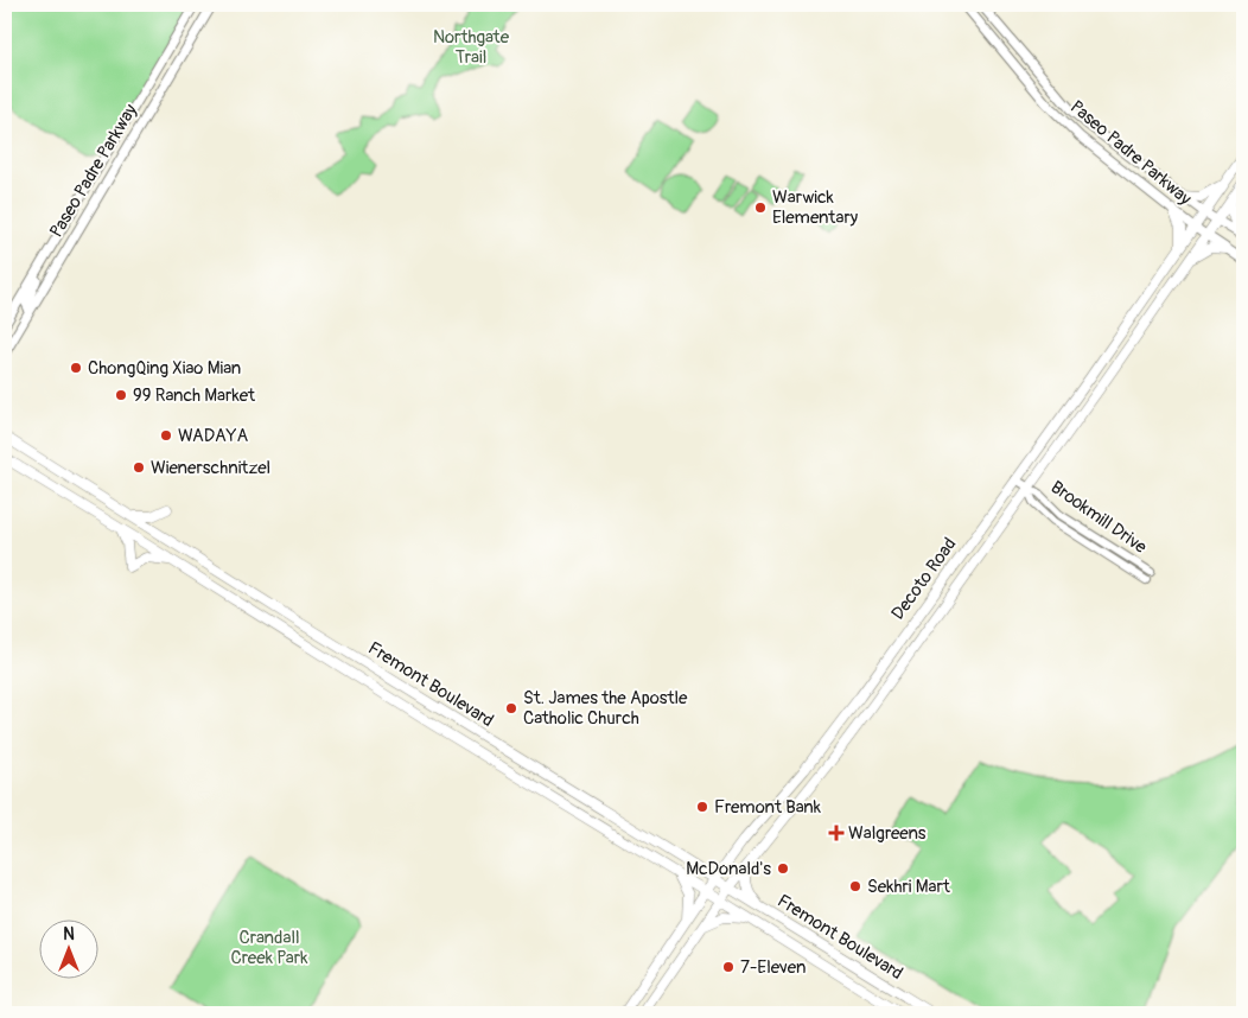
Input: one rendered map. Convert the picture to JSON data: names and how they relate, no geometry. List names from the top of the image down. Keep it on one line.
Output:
{"streets":{"main road":["Paseo Padre Parkway","Decoto Road","Fremont Boulevard"],"street":["Brookmill Drive"]},"crossings":[["Paseo Padre Parkway","Decoto Road"],["Brookmill Drive","Decoto Road"],["Decoto Road","Fremont Boulevard"]],"parks":["Northgate Trail","Crandall Creek Park"],"places":{"other":["Warwick Elementary","ChongQing Xiao Mian","99 Ranch Market","WADAYA","Wienerschnitzel","St. James the Apostle Catholic Church","Fremont Bank","McDonald's","Sekhri Mart","7-Eleven"],"health":["Walgreens"]},"north":"top"}
